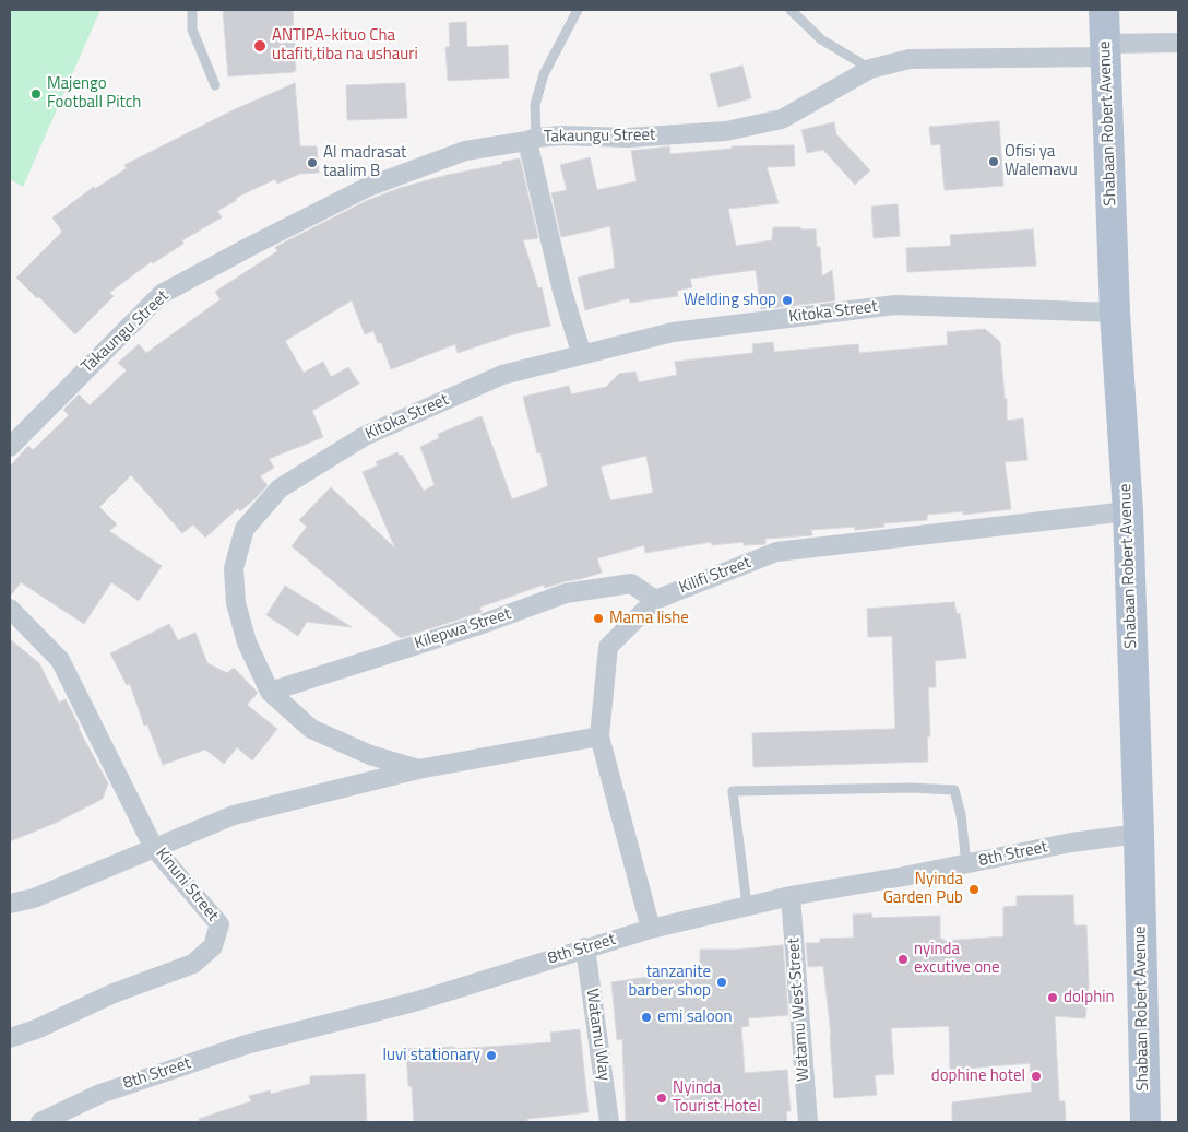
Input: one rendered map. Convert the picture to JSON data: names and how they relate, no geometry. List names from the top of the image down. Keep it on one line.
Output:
{"streets":{"main road":["Shabaan Robert Avenue"],"street":["Takaungu Street","Kitoka Street","Kilifi Street","Kilepwa Street","8th Street","Kinuni Street","Watamu West Street","Watamu Way"]},"crossings":[["Shabaan Robert Avenue","Takaungu Street"],["Shabaan Robert Avenue","Kitoka Street"],["Shabaan Robert Avenue","Kilifi Street"],["Shabaan Robert Avenue","8th Street"],["Kitoka Street","Kilifi Street"],["Kitoka Street","Kilepwa Street"],["Kilifi Street","Kilepwa Street"],["Kilifi Street","8th Street"],["8th Street","Watamu West Street"],["8th Street","Watamu Way"]],"places":["ANTIPA-kituo Cha utafiti,tiba na ushauri","Majengo Football Pitch","Ofisi ya Walemavu","Al madrasat taalim B","Welding shop","Mama lishe","Nyinda Garden Pub","nyinda excutive one","tanzanite barber shop","dolphin","emi saloon","luvi stationary","dophine hotel","Nyinda Tourist Hotel"]}
